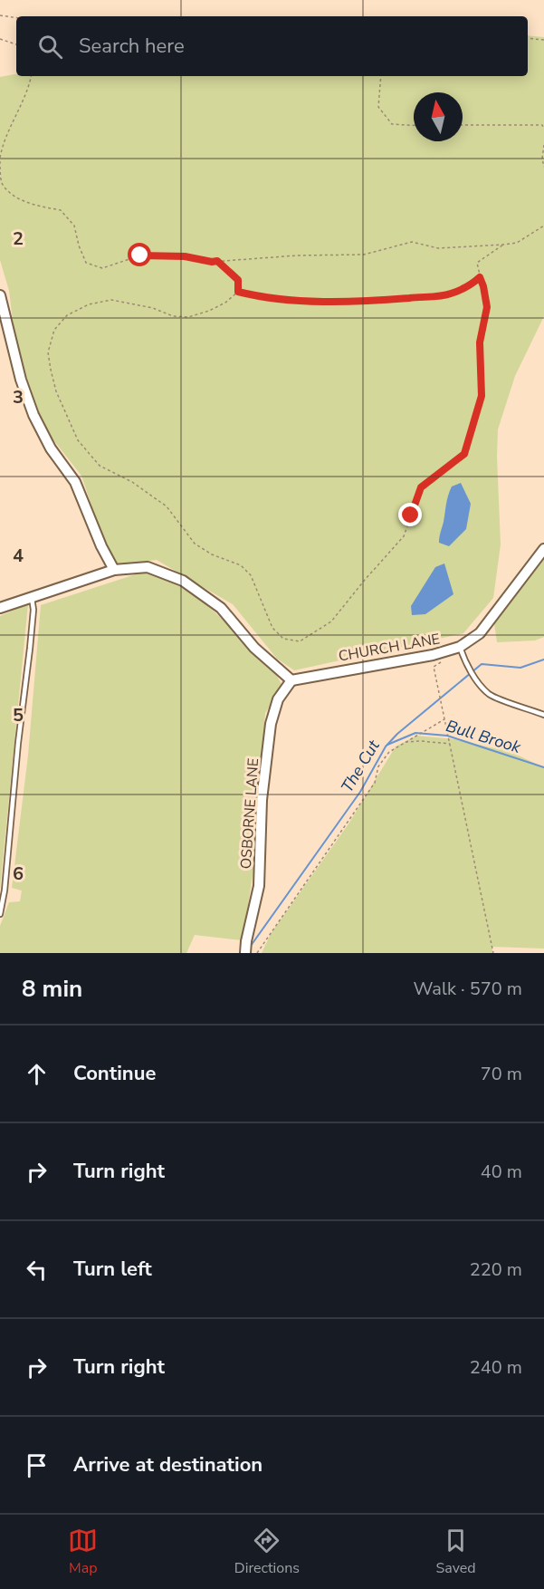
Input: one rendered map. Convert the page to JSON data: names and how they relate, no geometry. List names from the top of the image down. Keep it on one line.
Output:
{"streets":{"street":["CHURCH LANE","OSBORNE LANE"]},"crossings":[["CHURCH LANE","OSBORNE LANE"]],"water":["Bull Brook","The Cut"],"north":"top","page":{"search":"Search here","heading":["8 min","Walk · 570 m"],"list":[["Continue","70 m"],["Turn right","40 m"],["Turn left","220 m"],["Turn right","240 m"],"Arrive at destination"],"nav":["Map","Directions","Saved"]},"grid":{"rows":["2","3","4","5","6"]}}
